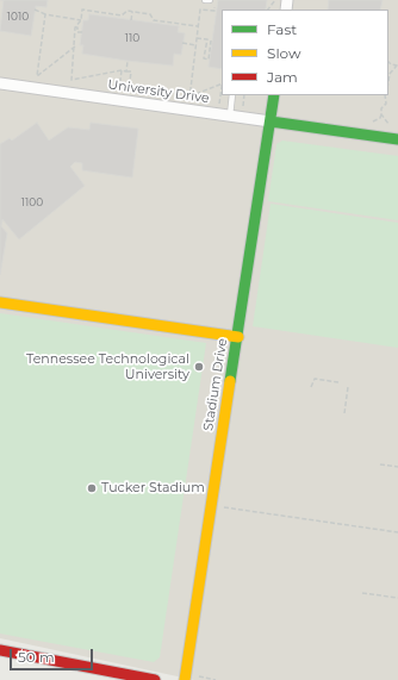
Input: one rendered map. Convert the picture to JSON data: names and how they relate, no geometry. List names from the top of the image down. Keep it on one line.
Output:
{"streets":{"street":["University Drive","Stadium Drive"]},"crossings":[["University Drive","Stadium Drive"]],"places":["Tennessee Technological University","Tucker Stadium"],"house_numbers":["1010","110","1100"],"legend":["Fast","Slow","Jam"],"scale_bar":"50 m"}
